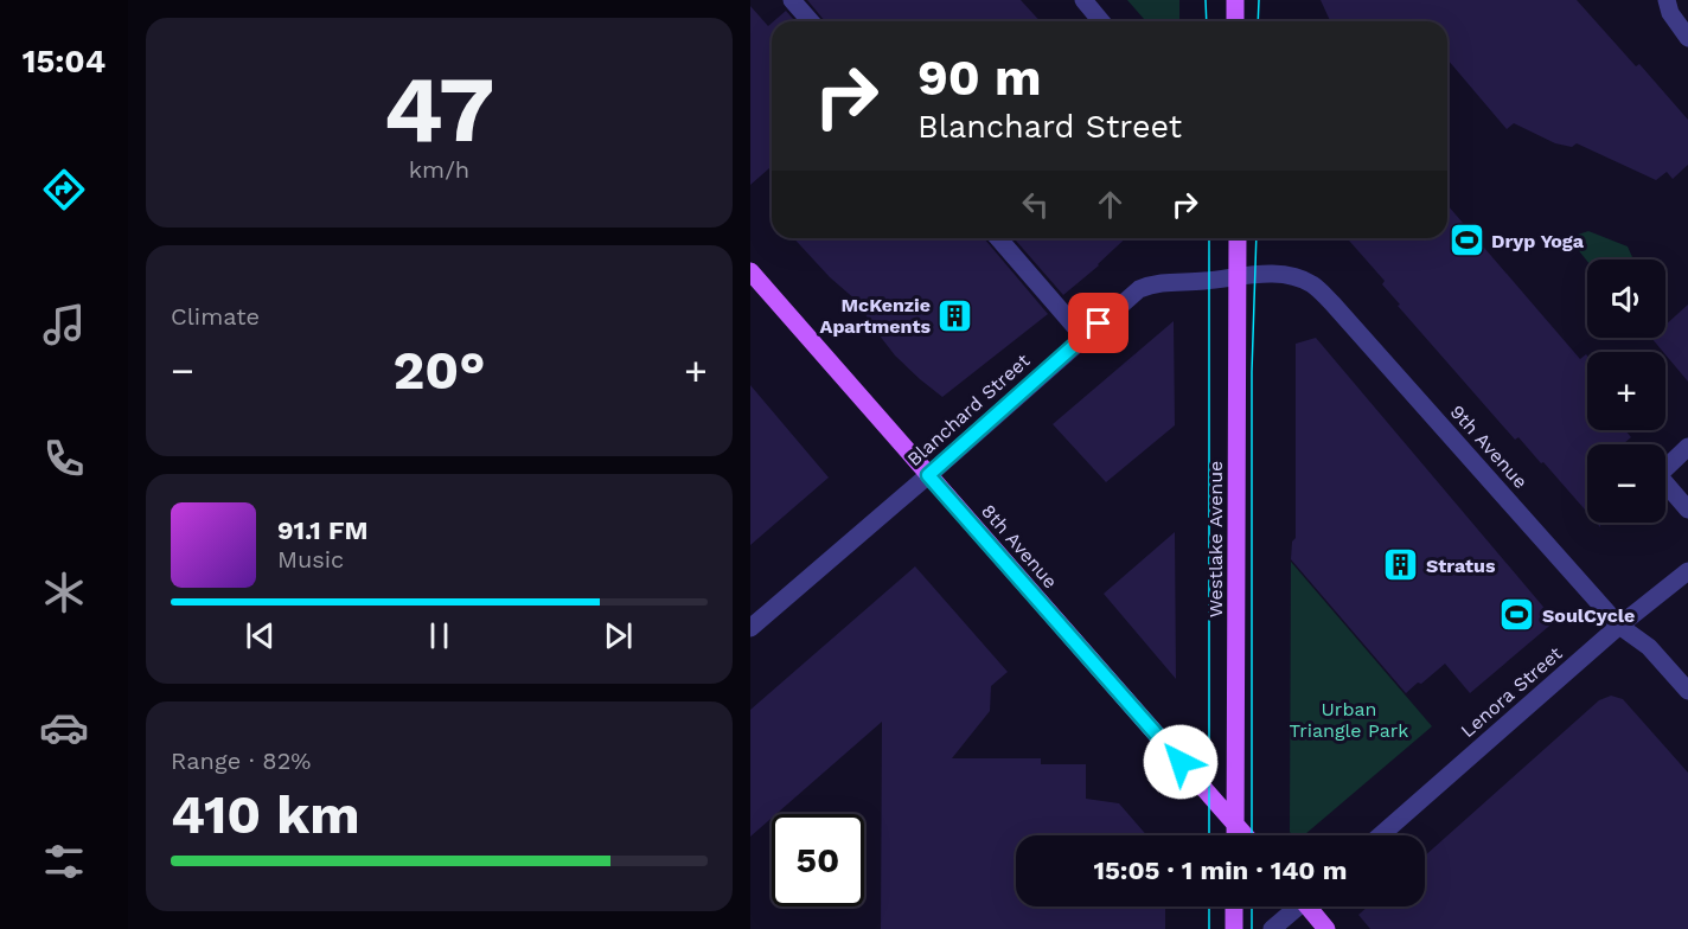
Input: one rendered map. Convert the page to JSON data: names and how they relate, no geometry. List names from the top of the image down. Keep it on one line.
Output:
{"streets":{"main road":["Westlake Avenue","8th Avenue"],"street":["Blanchard Street","9th Avenue","Lenora Street"]},"crossings":[["Blanchard Street","9th Avenue"],["Blanchard Street","Westlake Avenue"],["Blanchard Street","8th Avenue"],["9th Avenue","Westlake Avenue"],["9th Avenue","Lenora Street"],["Westlake Avenue","8th Avenue"]],"parks":["Urban Triangle Park"],"places":{"sports":["Dryp Yoga","SoulCycle"],"building":["McKenzie Apartments","Stratus"]},"page":{"tabs":"15:04","tile":[["47","km/h"],"Climate",["Range · 82%","410 km"]],"turn":["90 m","Blanchard Street"],"map_buttons":["+","−"],"heat":["−","20°","+"],"song":["91.1 FM","Music"],"limit":"50","trip":"15:05 · 1 min · 140 m"}}
